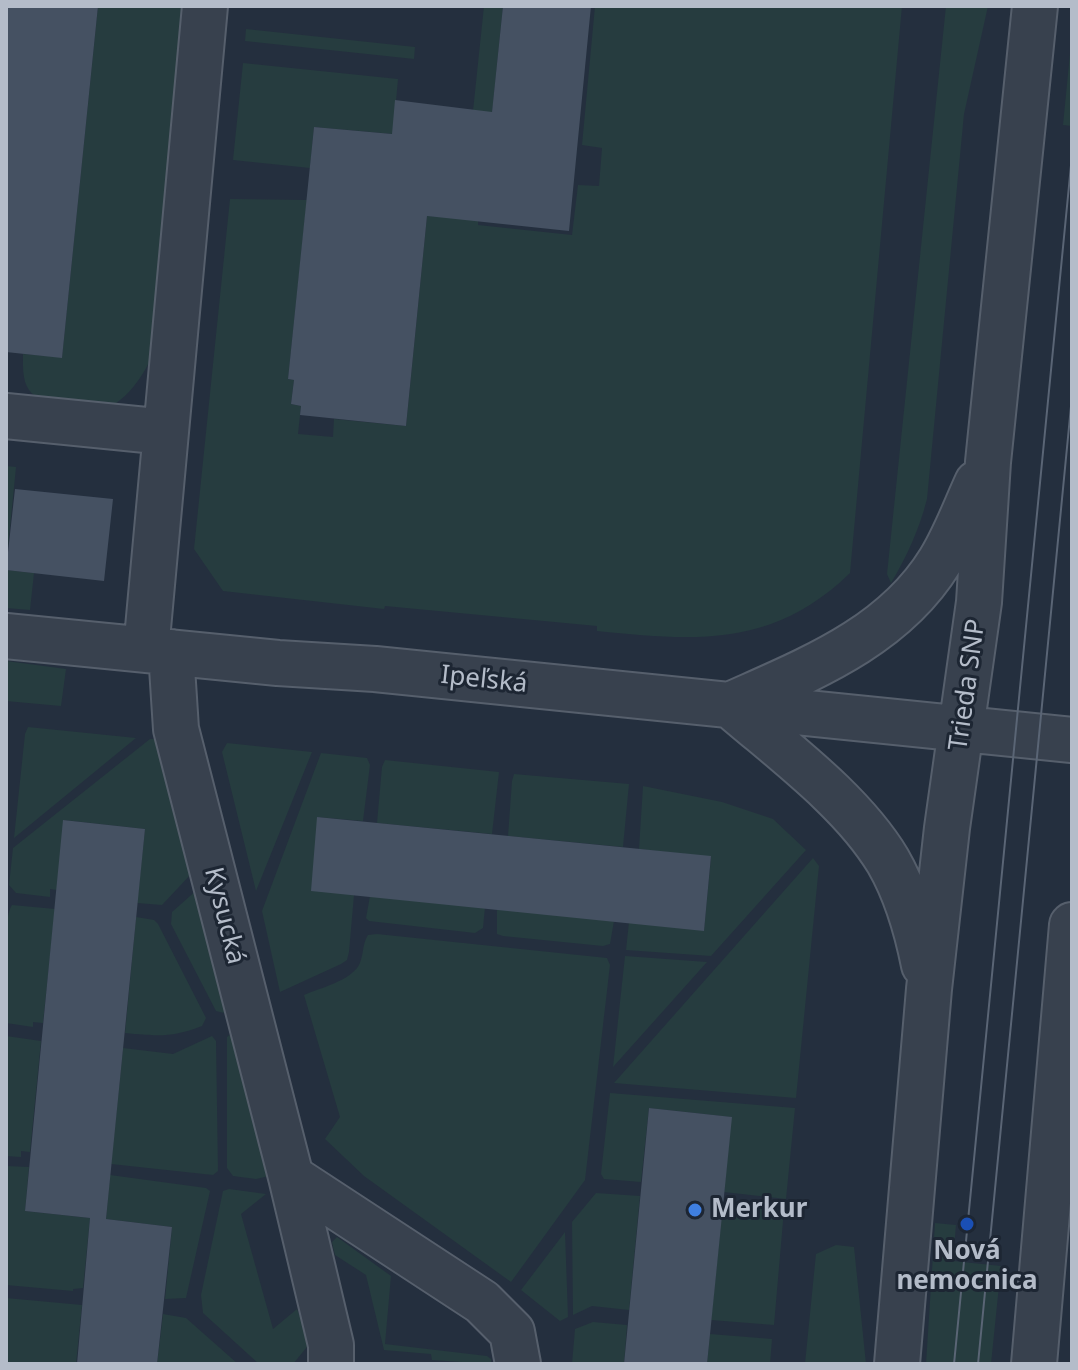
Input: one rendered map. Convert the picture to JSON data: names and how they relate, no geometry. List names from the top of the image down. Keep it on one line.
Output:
{"streets":{"street":["Ipeľská","Trieda SNP","Kysucká"]},"crossings":[["Ipeľská","Trieda SNP"],["Ipeľská","Kysucká"]],"places":["Merkur","Nová nemocnica"]}
